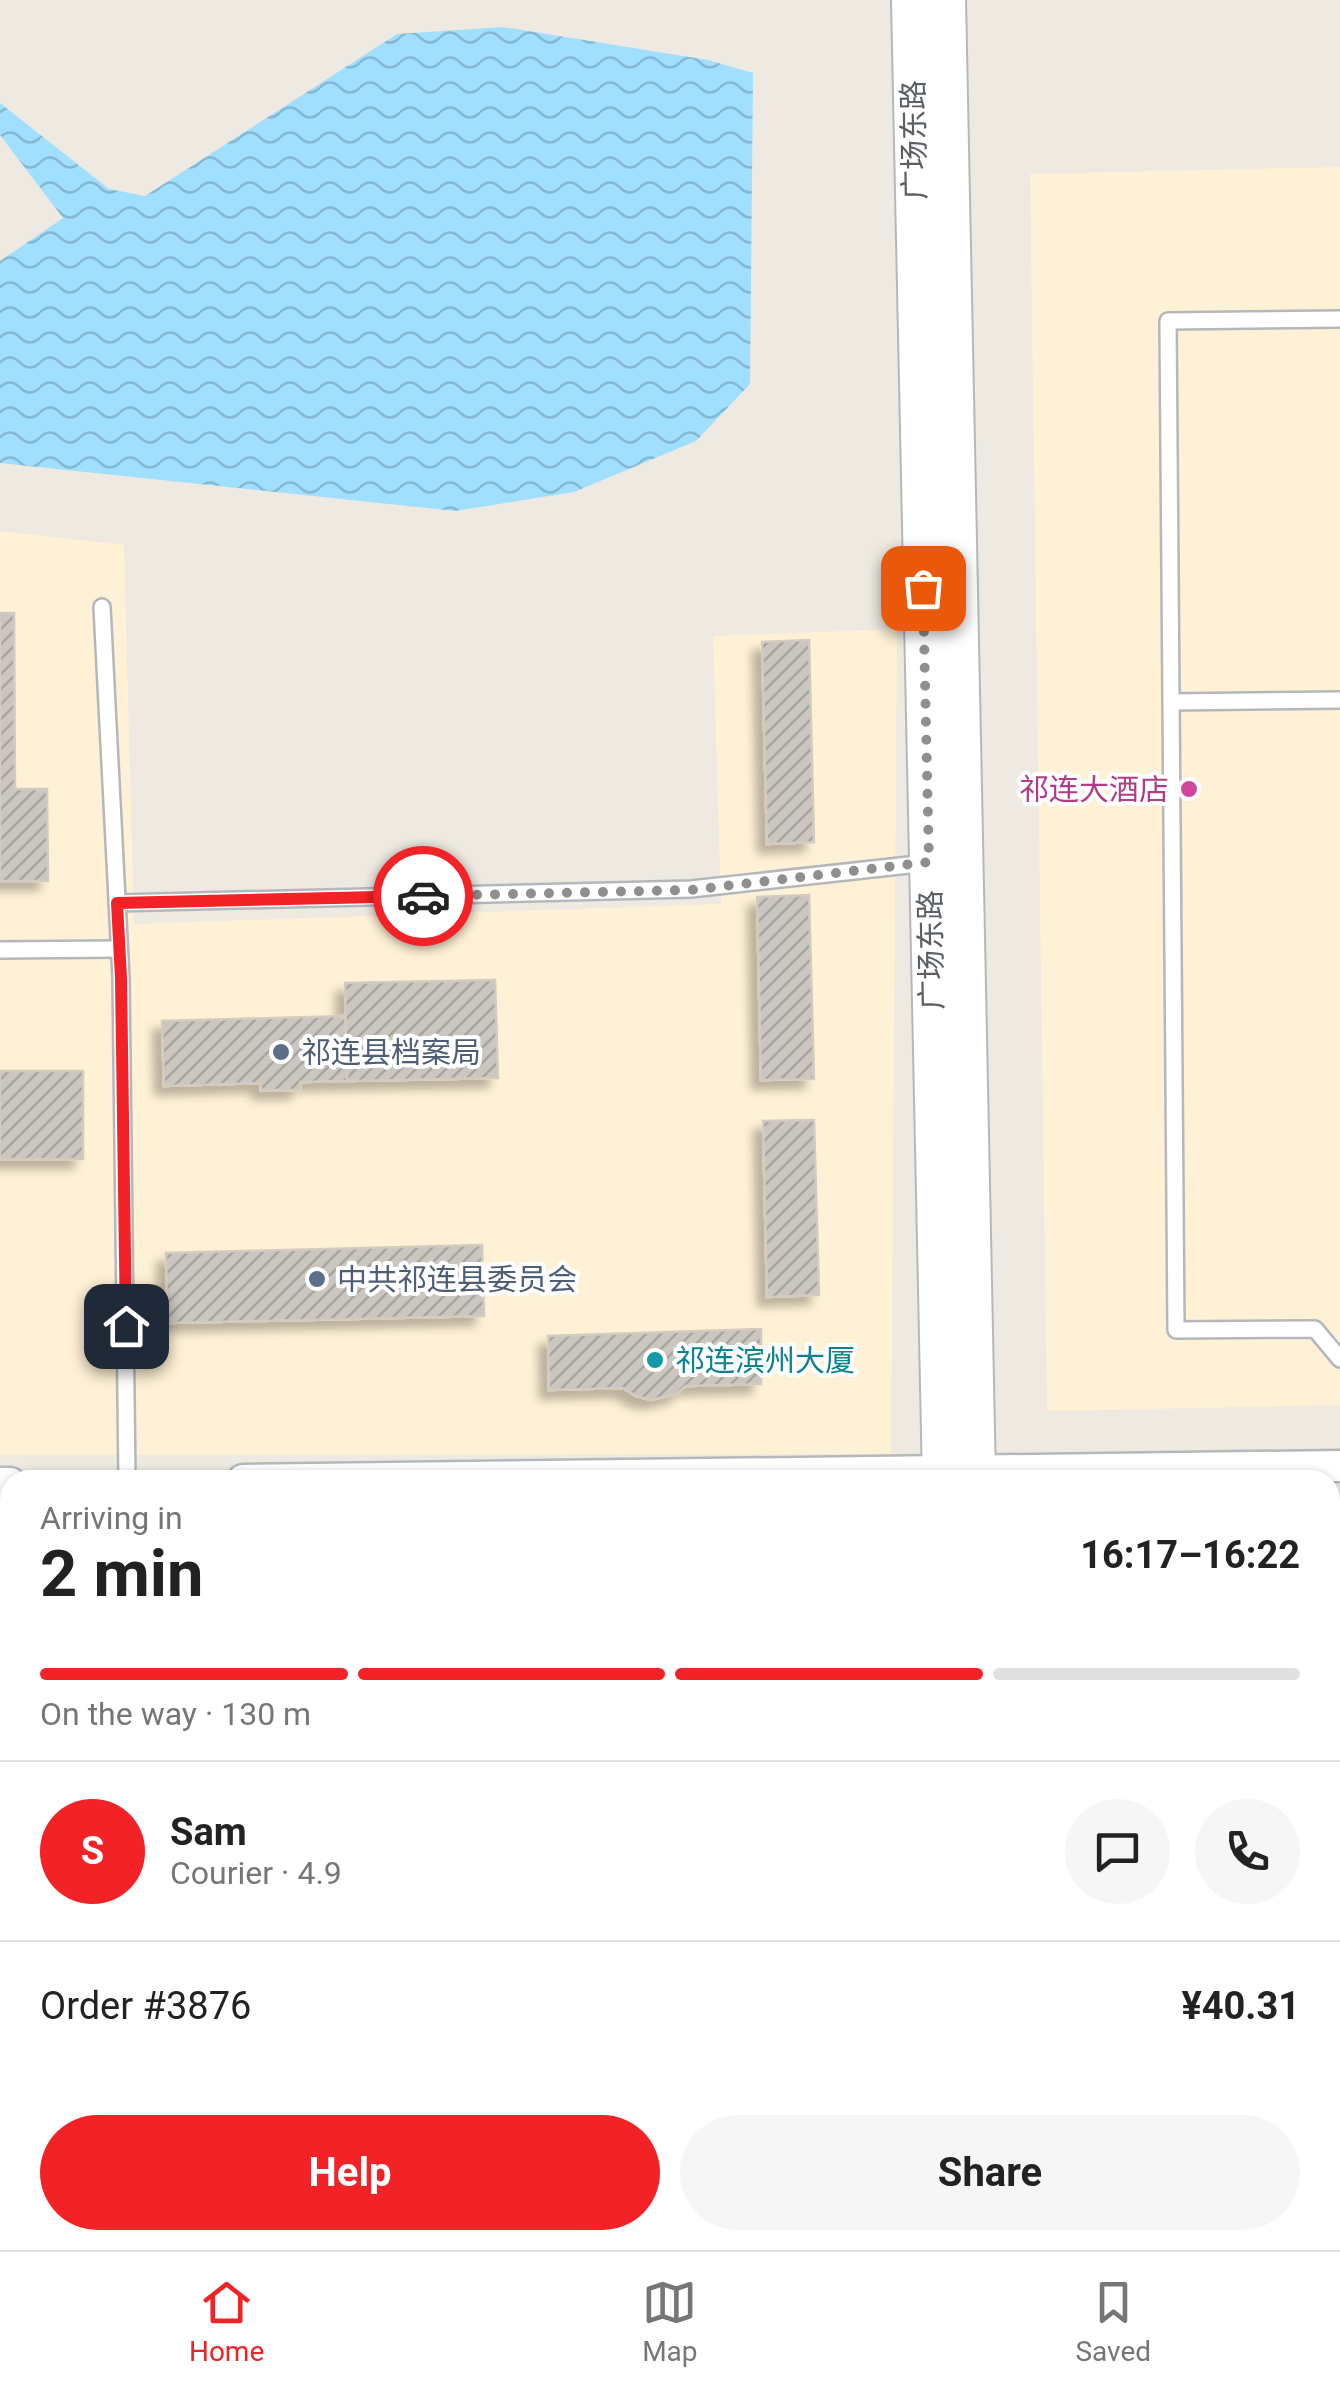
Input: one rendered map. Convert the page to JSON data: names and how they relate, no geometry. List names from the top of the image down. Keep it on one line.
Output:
{"streets":{"street":["广场东路"]},"places":["祁连大酒店","祁连县档案局","中共祁连县委员会","祁连滨州大厦"],"page":{"heading":["2 min","Arriving in","16:17–16:22"],"panel":["Sam","Courier · 4.9","Order #3876","¥40.31"],"bar":"On the way · 130 m","round":"S","buttons":["Help","Share"],"tabs":["Home","Map","Saved"]}}
